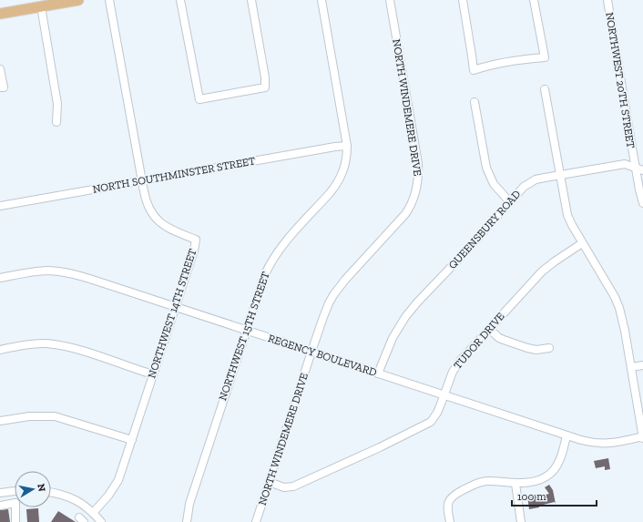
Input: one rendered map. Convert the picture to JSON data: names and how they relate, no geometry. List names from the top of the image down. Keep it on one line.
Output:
{"streets":{"street":["NORTHWEST 20TH STREET","NORTH WINDEMERE DRIVE","NORTH SOUTHMINSTER STREET","QUEENSBURY ROAD","NORTHWEST 14TH STREET","NORTHWEST 15TH STREET","TUDOR DRIVE","REGENCY BOULEVARD"]},"crossings":[["NORTHWEST 20TH STREET","QUEENSBURY ROAD"],["NORTH WINDEMERE DRIVE","TUDOR DRIVE"],["NORTH WINDEMERE DRIVE","REGENCY BOULEVARD"],["NORTH SOUTHMINSTER STREET","NORTHWEST 14TH STREET"],["NORTH SOUTHMINSTER STREET","NORTHWEST 15TH STREET"],["QUEENSBURY ROAD","REGENCY BOULEVARD"],["NORTHWEST 14TH STREET","REGENCY BOULEVARD"],["NORTHWEST 15TH STREET","REGENCY BOULEVARD"],["TUDOR DRIVE","REGENCY BOULEVARD"]],"scale_bar":"100 m","north":"right"}
